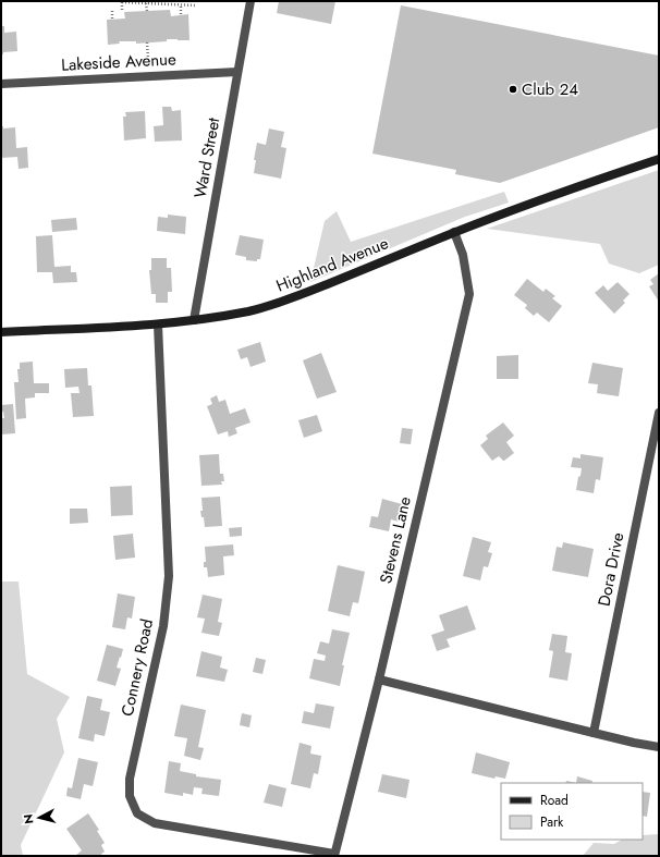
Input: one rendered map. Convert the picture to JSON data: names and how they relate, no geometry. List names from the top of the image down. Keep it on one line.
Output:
{"streets":{"street":["Lakeside Avenue","Ward Street","Highland Avenue","Stevens Lane","Dora Drive","Connery Road"]},"crossings":[["Lakeside Avenue","Ward Street"],["Ward Street","Highland Avenue"],["Highland Avenue","Stevens Lane"],["Highland Avenue","Connery Road"],["Stevens Lane","Connery Road"]],"places":["Club 24"],"legend":["Road","Park"],"north":"left"}
